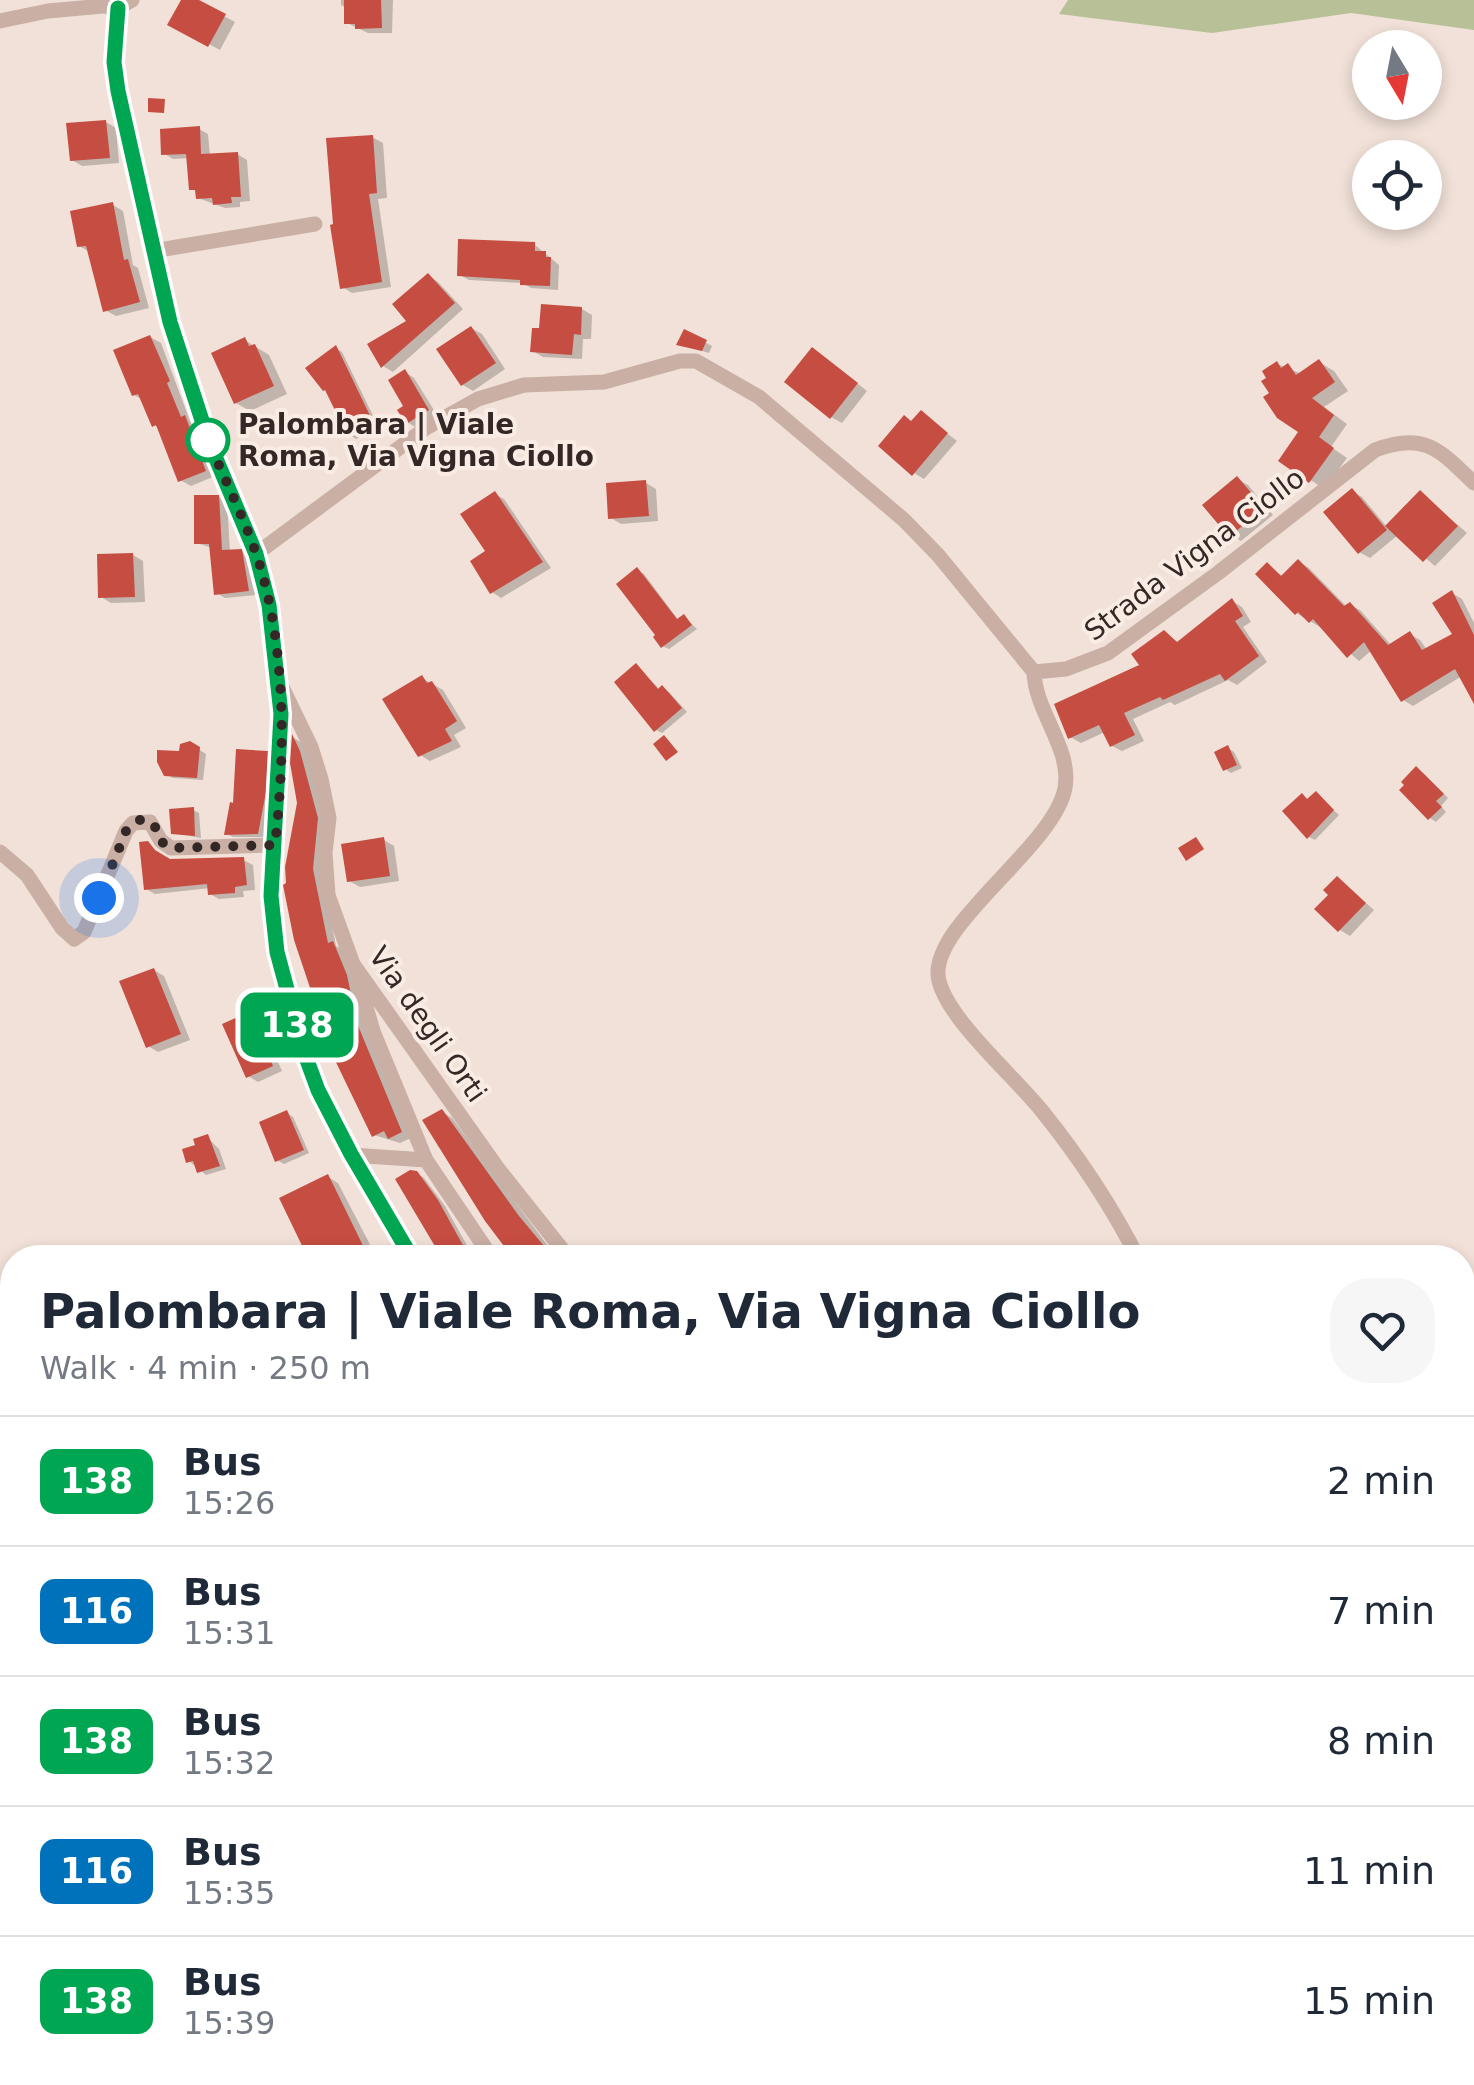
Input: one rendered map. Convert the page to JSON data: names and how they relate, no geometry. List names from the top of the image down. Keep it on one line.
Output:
{"streets":{"street":["Strada Vigna Ciollo","Via degli Orti"]},"places":["Palombara | Viale Roma, Via Vigna Ciollo"],"lines":["bus line 138"],"north":"bottom","page":{"on_map":"138","heading":["Palombara | Viale Roma, Via Vigna Ciollo","Walk · 4 min · 250 m"],"list":[{"mark":"138","name":"Bus","note":"15:26","value":"2 min"},{"mark":"116","name":"Bus","note":"15:31","value":"7 min"},{"mark":"138","name":"Bus","note":"15:32","value":"8 min"},{"mark":"116","name":"Bus","note":"15:35","value":"11 min"},{"mark":"138","name":"Bus","note":"15:39","value":"15 min"}]}}
